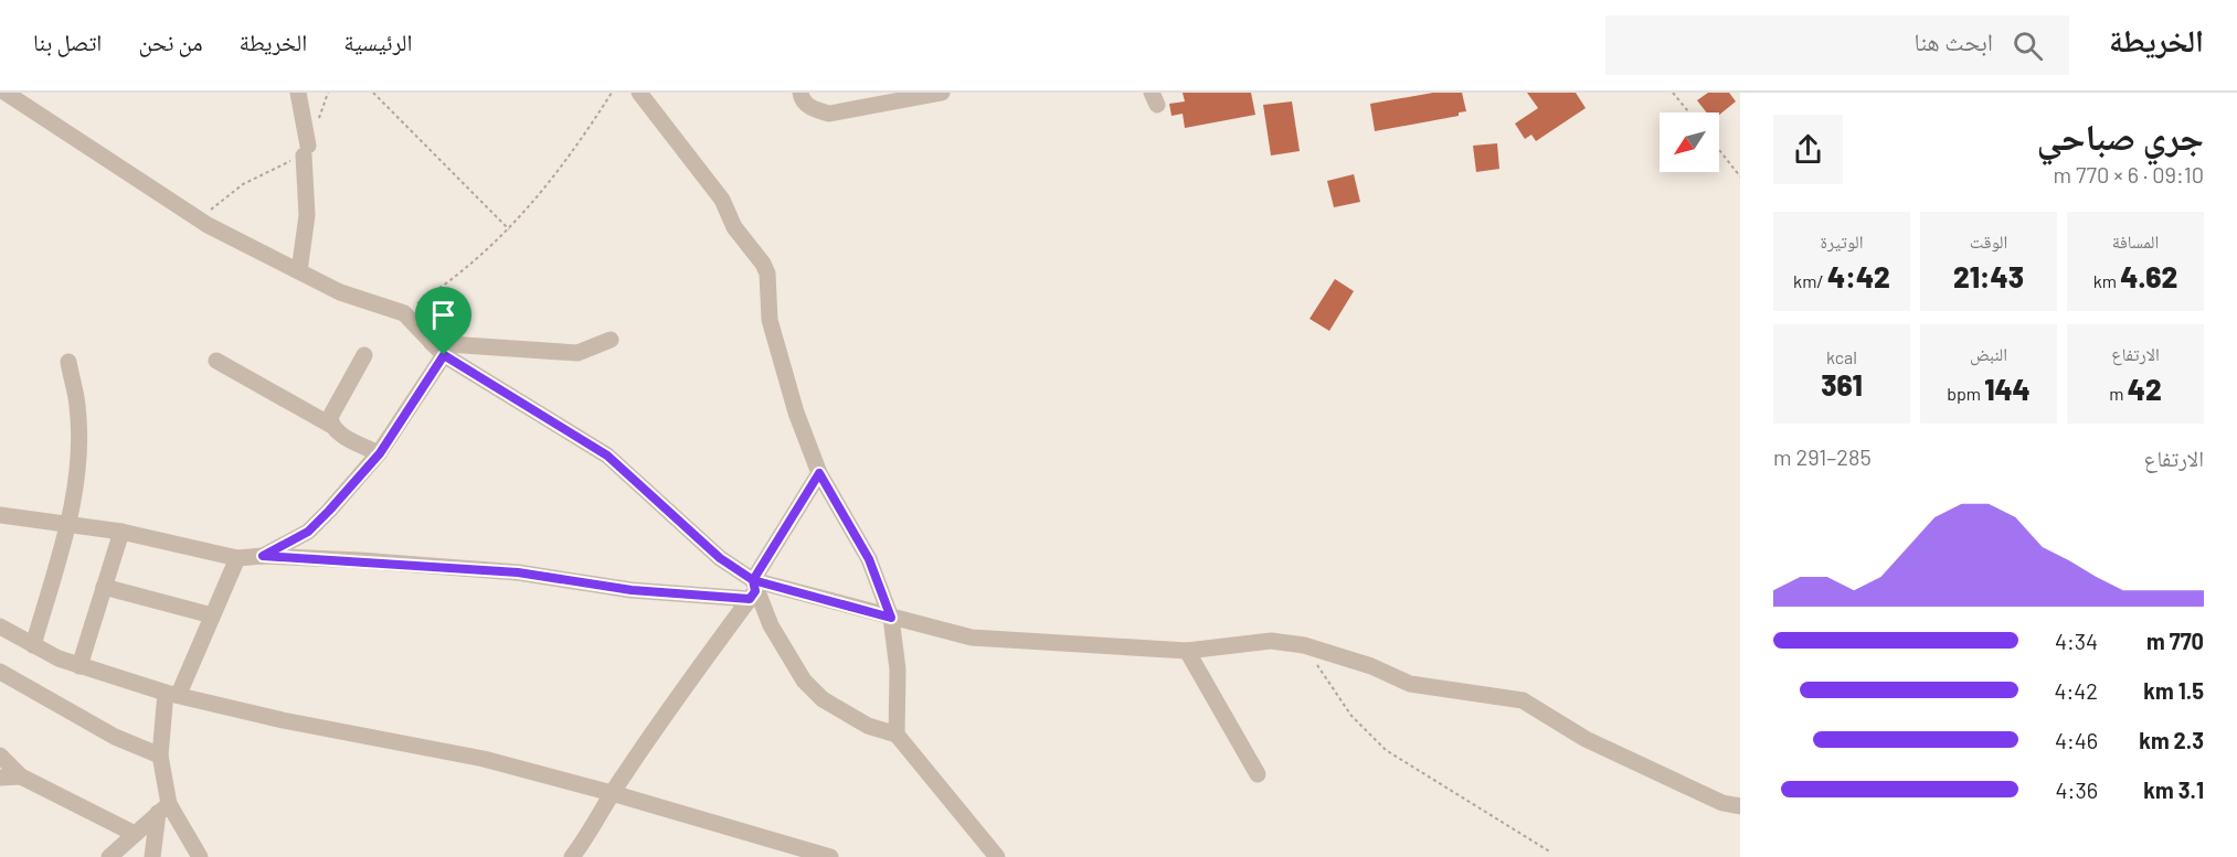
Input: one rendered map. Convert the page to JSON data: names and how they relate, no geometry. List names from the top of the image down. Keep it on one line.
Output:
{"north":"bottom left","page":{"header":"الخريطة","search":"ابحث هنا","nav":["الرئيسية","الخريطة","من نحن","اتصل بنا"],"heading":["جري صباحي","09:10 · 6 × 770 m"],"stats":[["المسافة","4.62 km"],["الوقت","21:43"],["الوتيرة","4:42 /km"],["الارتفاع","42 m"],["النبض","144 bpm"],["kcal","361"]],"chart":["الارتفاع","285–291 m"],"list":[{"name":"770 m","note":"4:34"},{"name":"1.5 km","note":"4:42"},{"name":"2.3 km","note":"4:46"},{"name":"3.1 km","note":"4:36"}]}}
